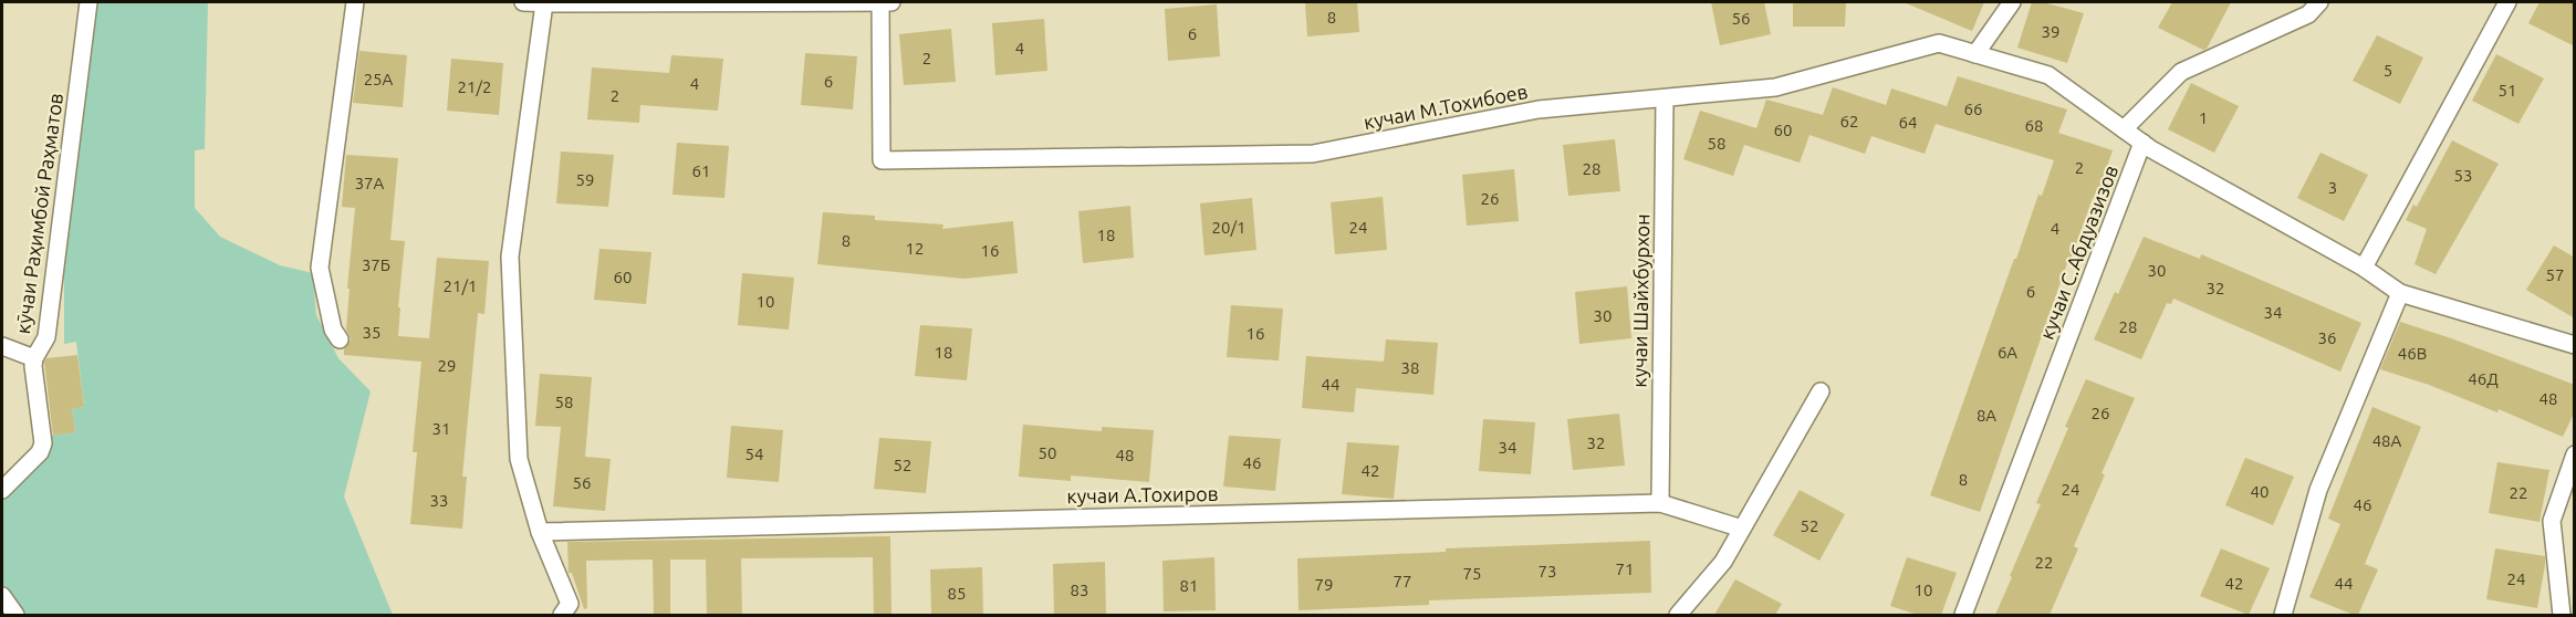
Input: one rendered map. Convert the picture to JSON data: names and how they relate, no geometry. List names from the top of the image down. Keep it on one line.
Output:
{"streets":{"street":["кучаи М.Тохибоев","кӯчаи Раҳимбой Раҳматов","кучаи С.Абдуазизов","кучаи Шайхбурхон","кучаи А.Тохиров"]},"crossings":[["кучаи М.Тохибоев","кучаи С.Абдуазизов"],["кучаи М.Тохибоев","кучаи Шайхбурхон"],["кучаи Шайхбурхон","кучаи А.Тохиров"]],"house_numbers":["8","56","39","6","4","2","5","25А","6","4","21/2","51","2","66","1","62","64","68","60","58","2","28","61","53","59","37А","3","26","20/1","24","4","18","8","12","16","37Б","30","57","60","21/1","32","6","10","34","30","28","35","16","36","18","6А","46В","29","38","46Д","44","48","58","26","8А","31","48А","32","34","50","54","48","46","52","42","8","56","24","40","22","33","46","52","22","71","73","75","24","77","42","44","79","81","83","10","85"]}
